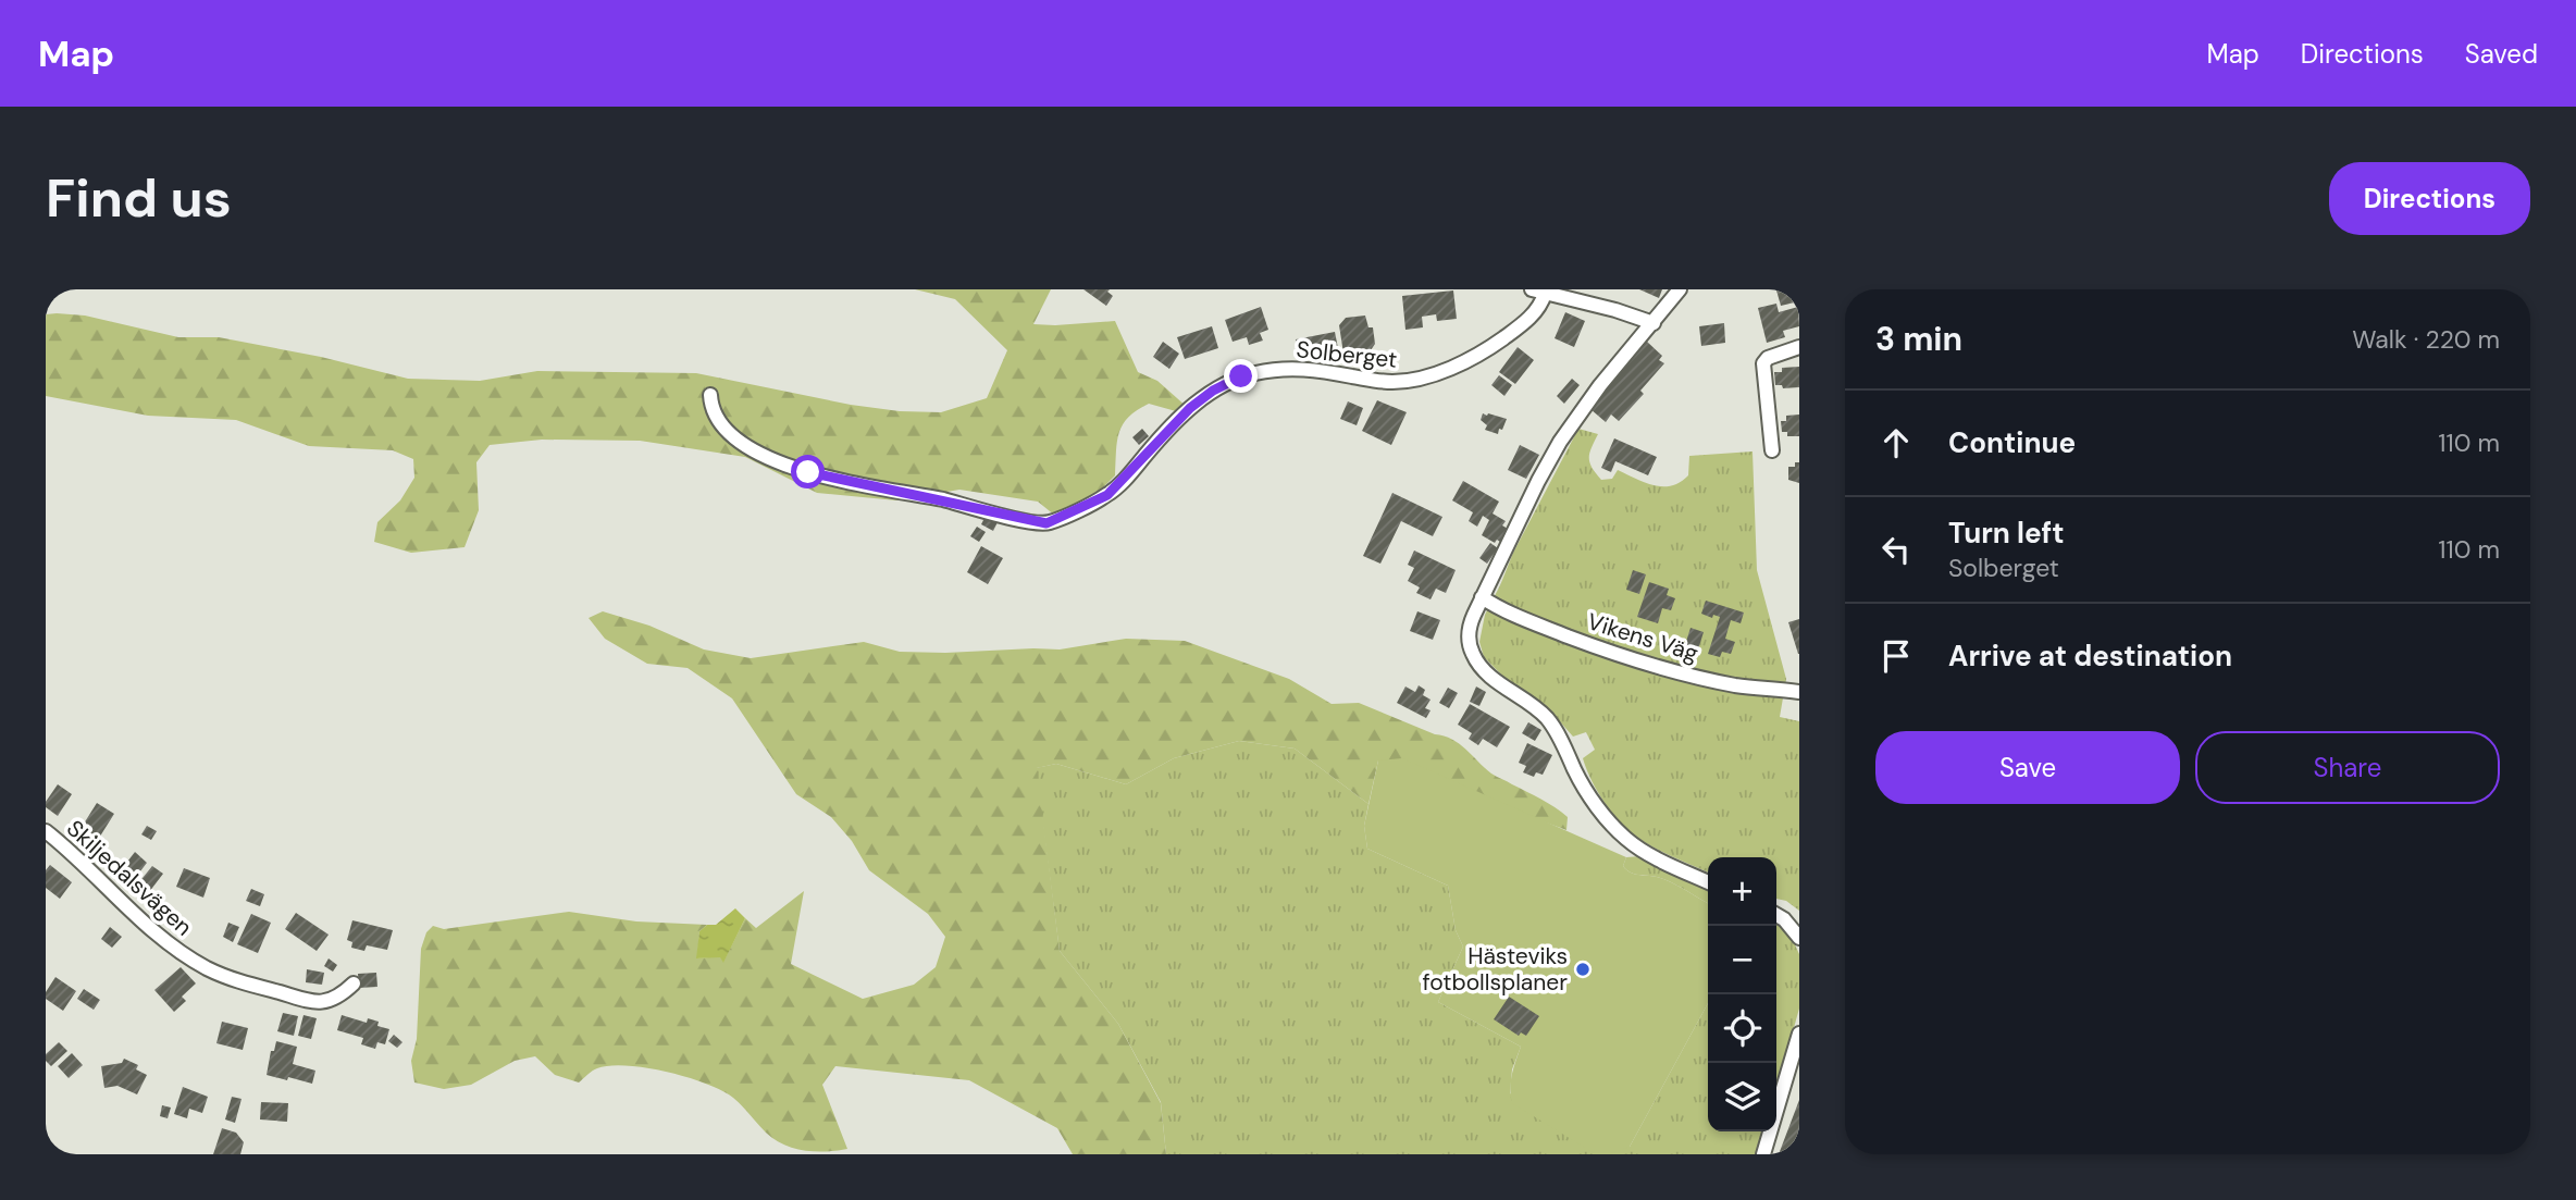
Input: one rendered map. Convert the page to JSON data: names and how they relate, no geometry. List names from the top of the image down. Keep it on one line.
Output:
{"streets":{"street":["Solberget","Vikens Väg","Skiljedalsvägen"]},"places":["Hästeviks fotbollsplaner"],"page":{"header":"Map","nav":["Map","Directions","Saved"],"buttons":["Directions",["Save","Share"]],"title":"Find us","heading":["3 min","Walk · 220 m"],"list":[["Continue","110 m"],["Turn left","Solberget","110 m"],"Arrive at destination"],"map_buttons":["+","−"]}}
